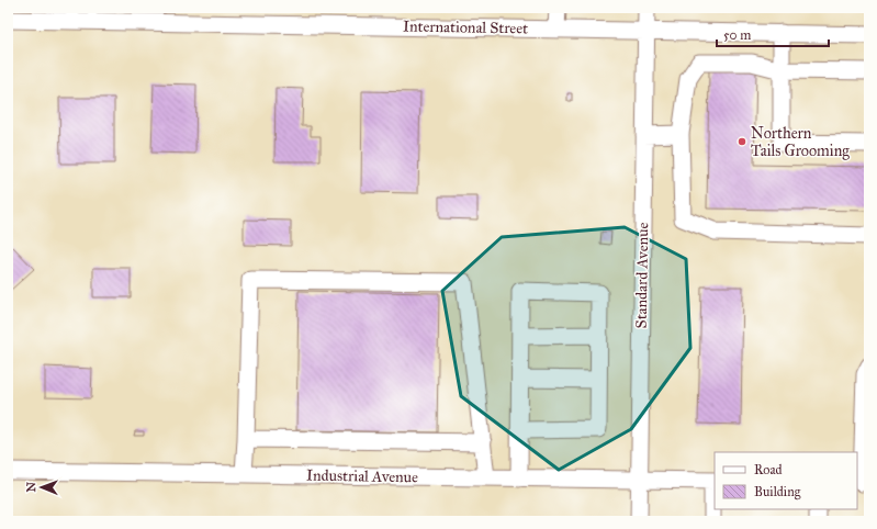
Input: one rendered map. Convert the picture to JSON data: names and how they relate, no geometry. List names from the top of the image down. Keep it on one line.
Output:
{"streets":{"street":["International Street","Standard Avenue","Industrial Avenue"]},"crossings":[["International Street","Standard Avenue"],["Standard Avenue","Industrial Avenue"]],"places":["Northern Tails Grooming"],"legend":["Road","Building"],"scale_bar":"50 m","north":"left"}
